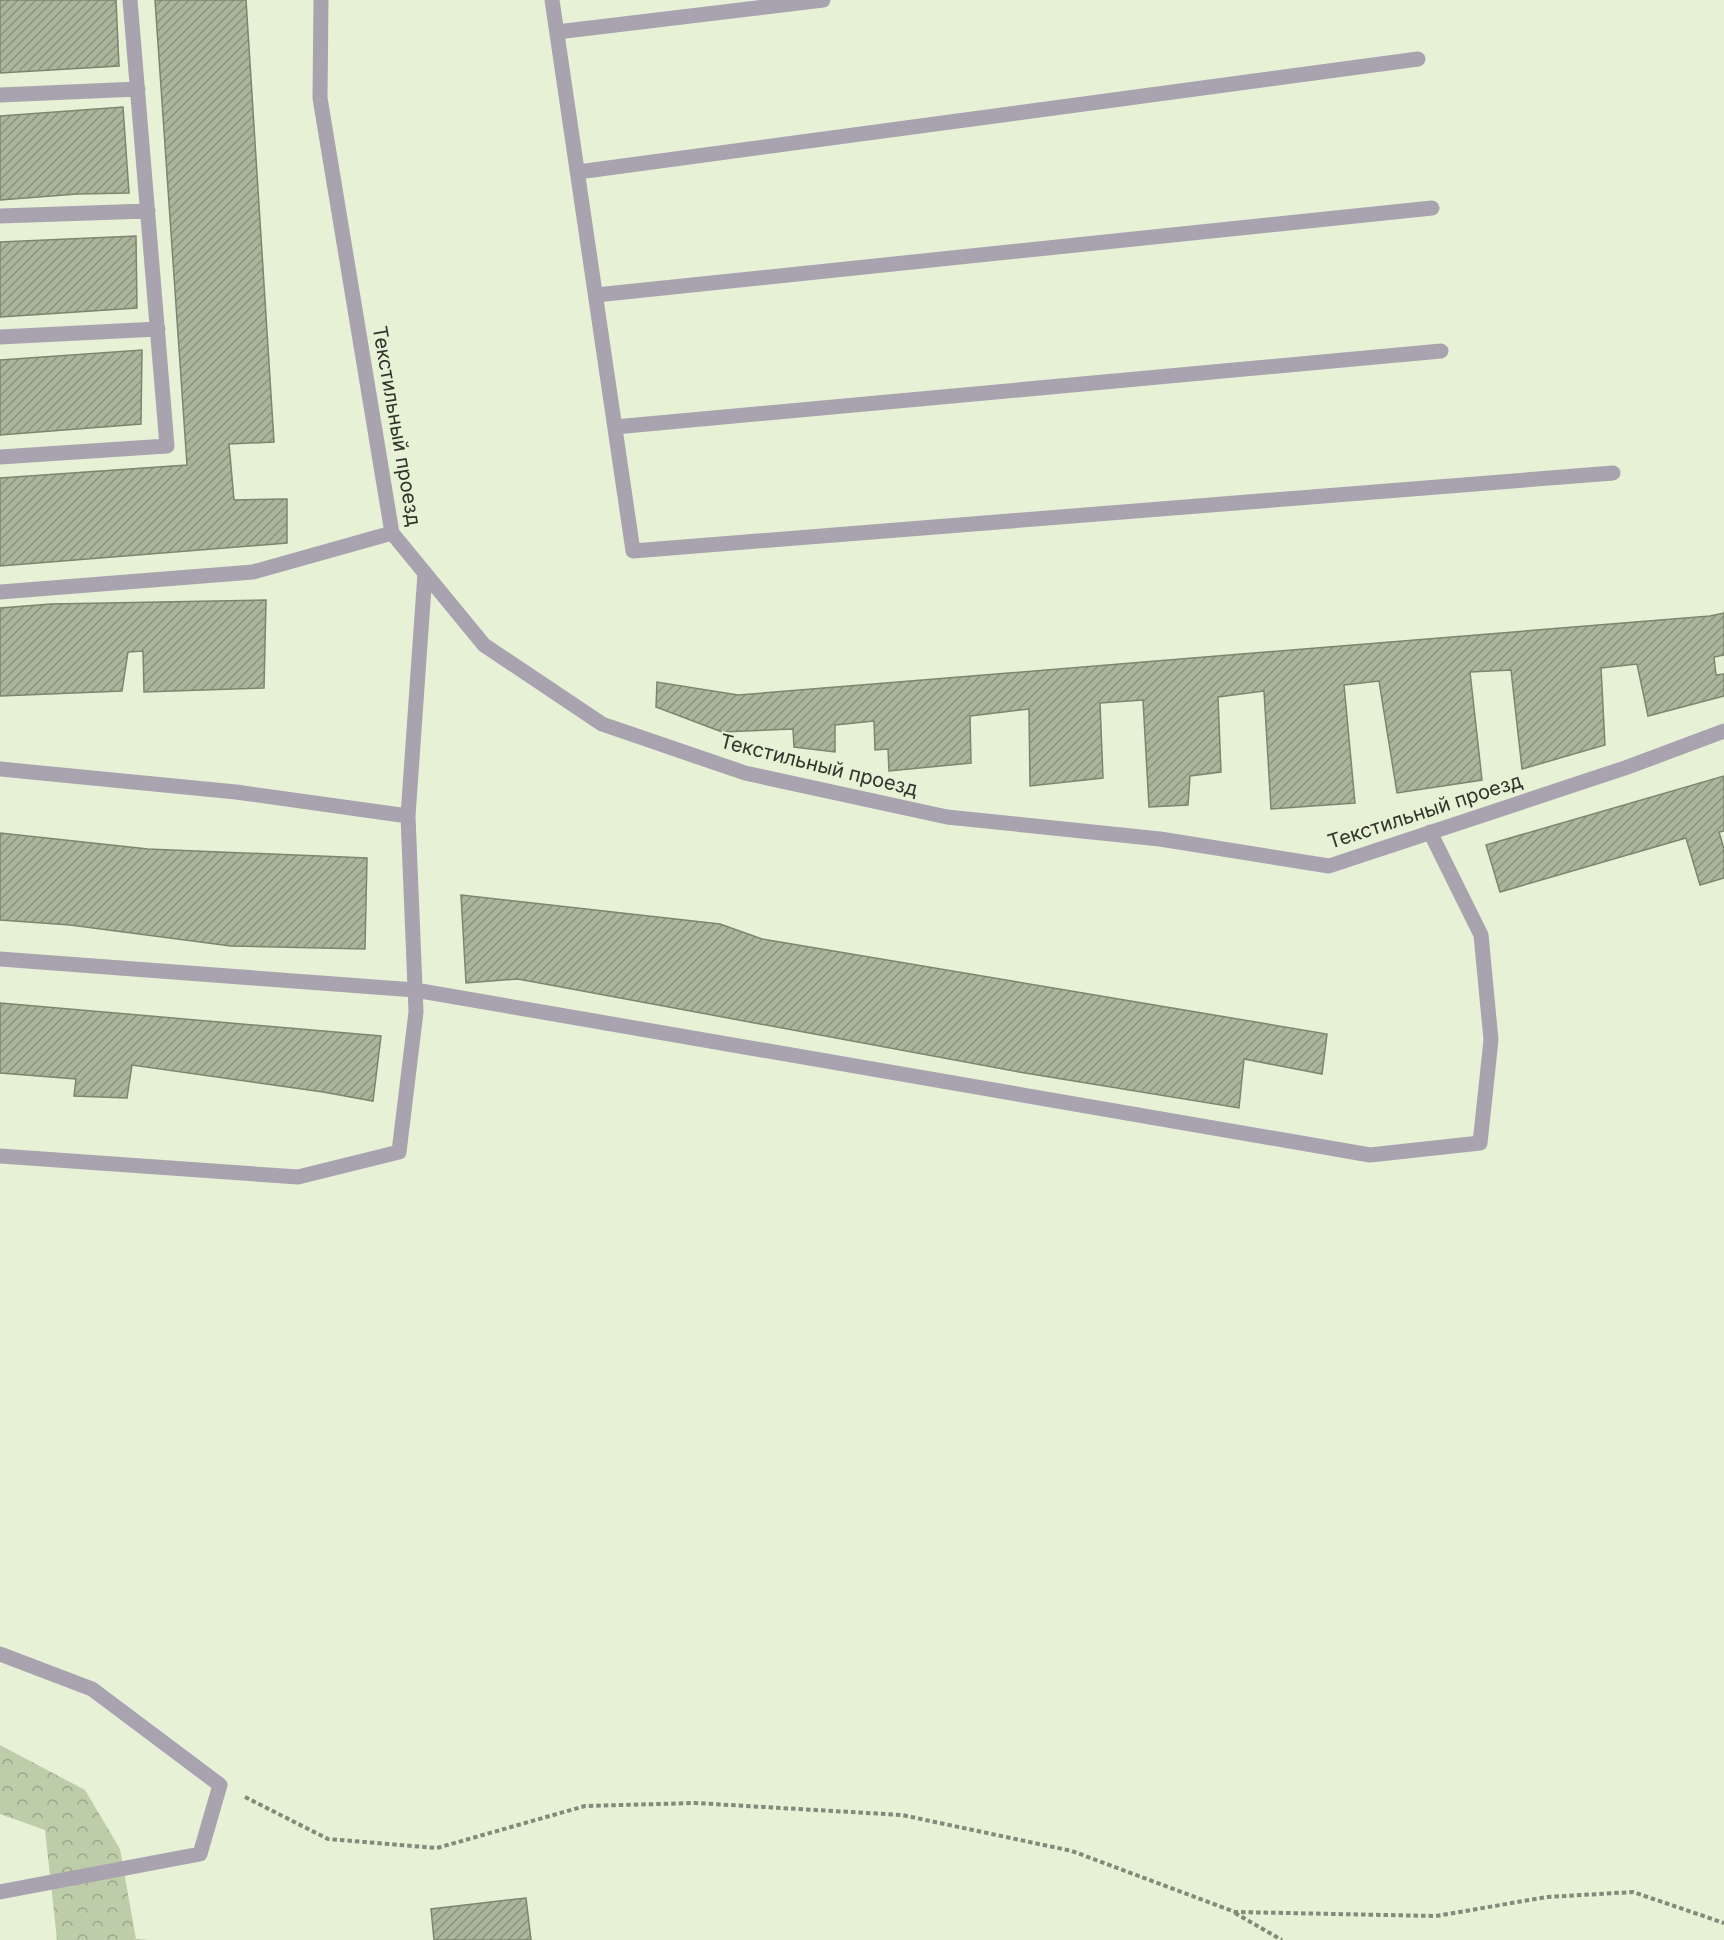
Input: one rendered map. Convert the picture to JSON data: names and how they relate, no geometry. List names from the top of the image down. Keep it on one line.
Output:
{"streets":{"street":["Текстильный проезд"]}}
